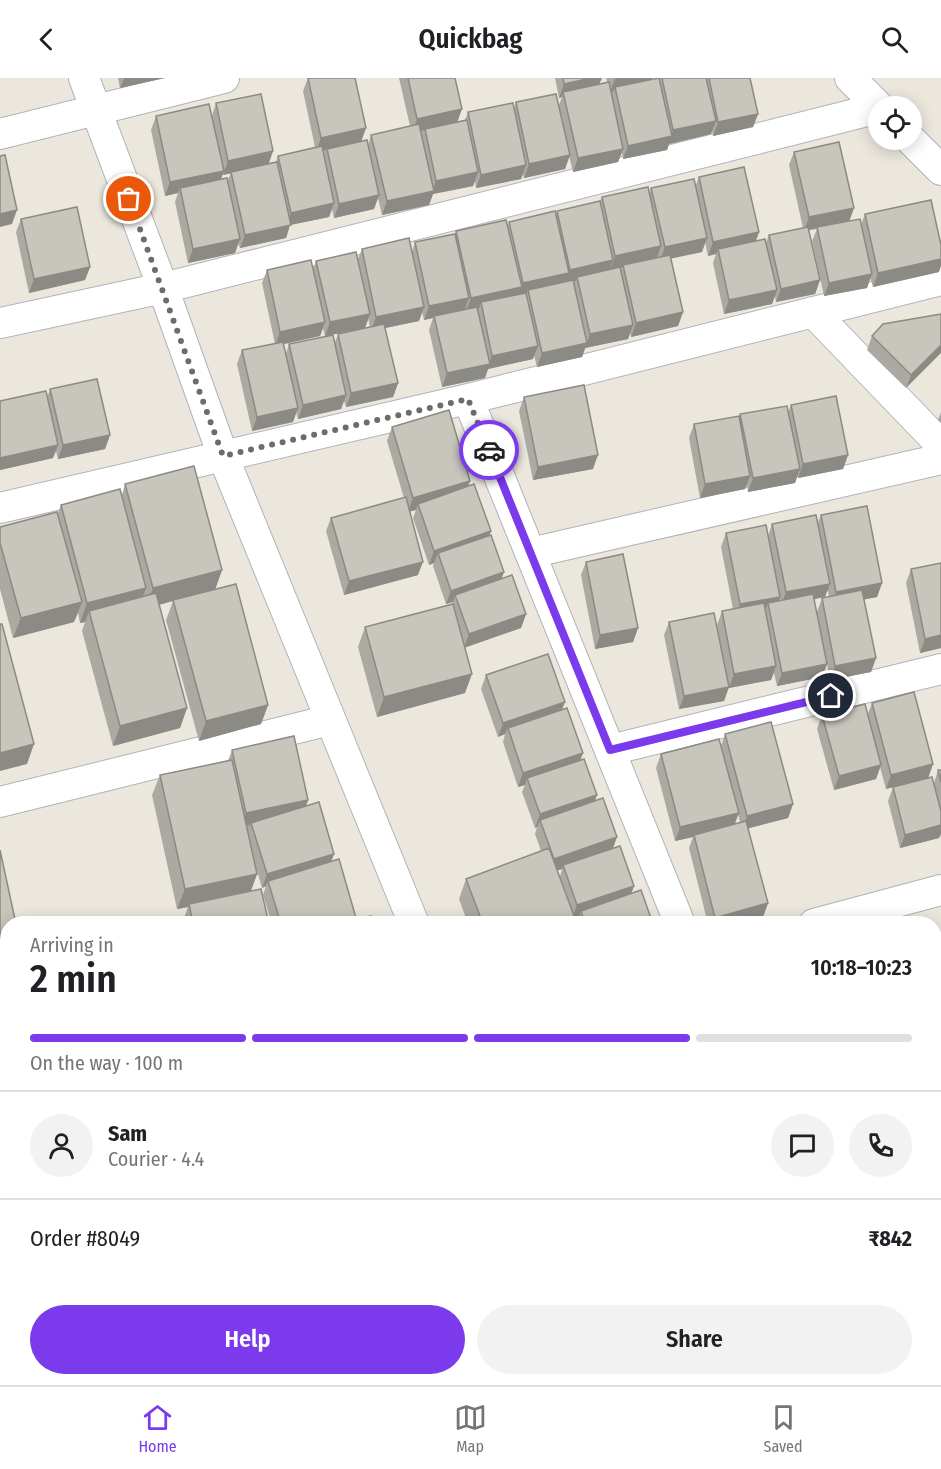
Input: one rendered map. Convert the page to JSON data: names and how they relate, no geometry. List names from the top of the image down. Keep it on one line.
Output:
{"page":{"header":"Quickbag","heading":["2 min","Arriving in","10:18–10:23"],"panel":["Sam","Courier · 4.4","Order #8049","₹842"],"bar":"On the way · 100 m","buttons":["Help","Share"],"tabs":["Home","Map","Saved"]}}
